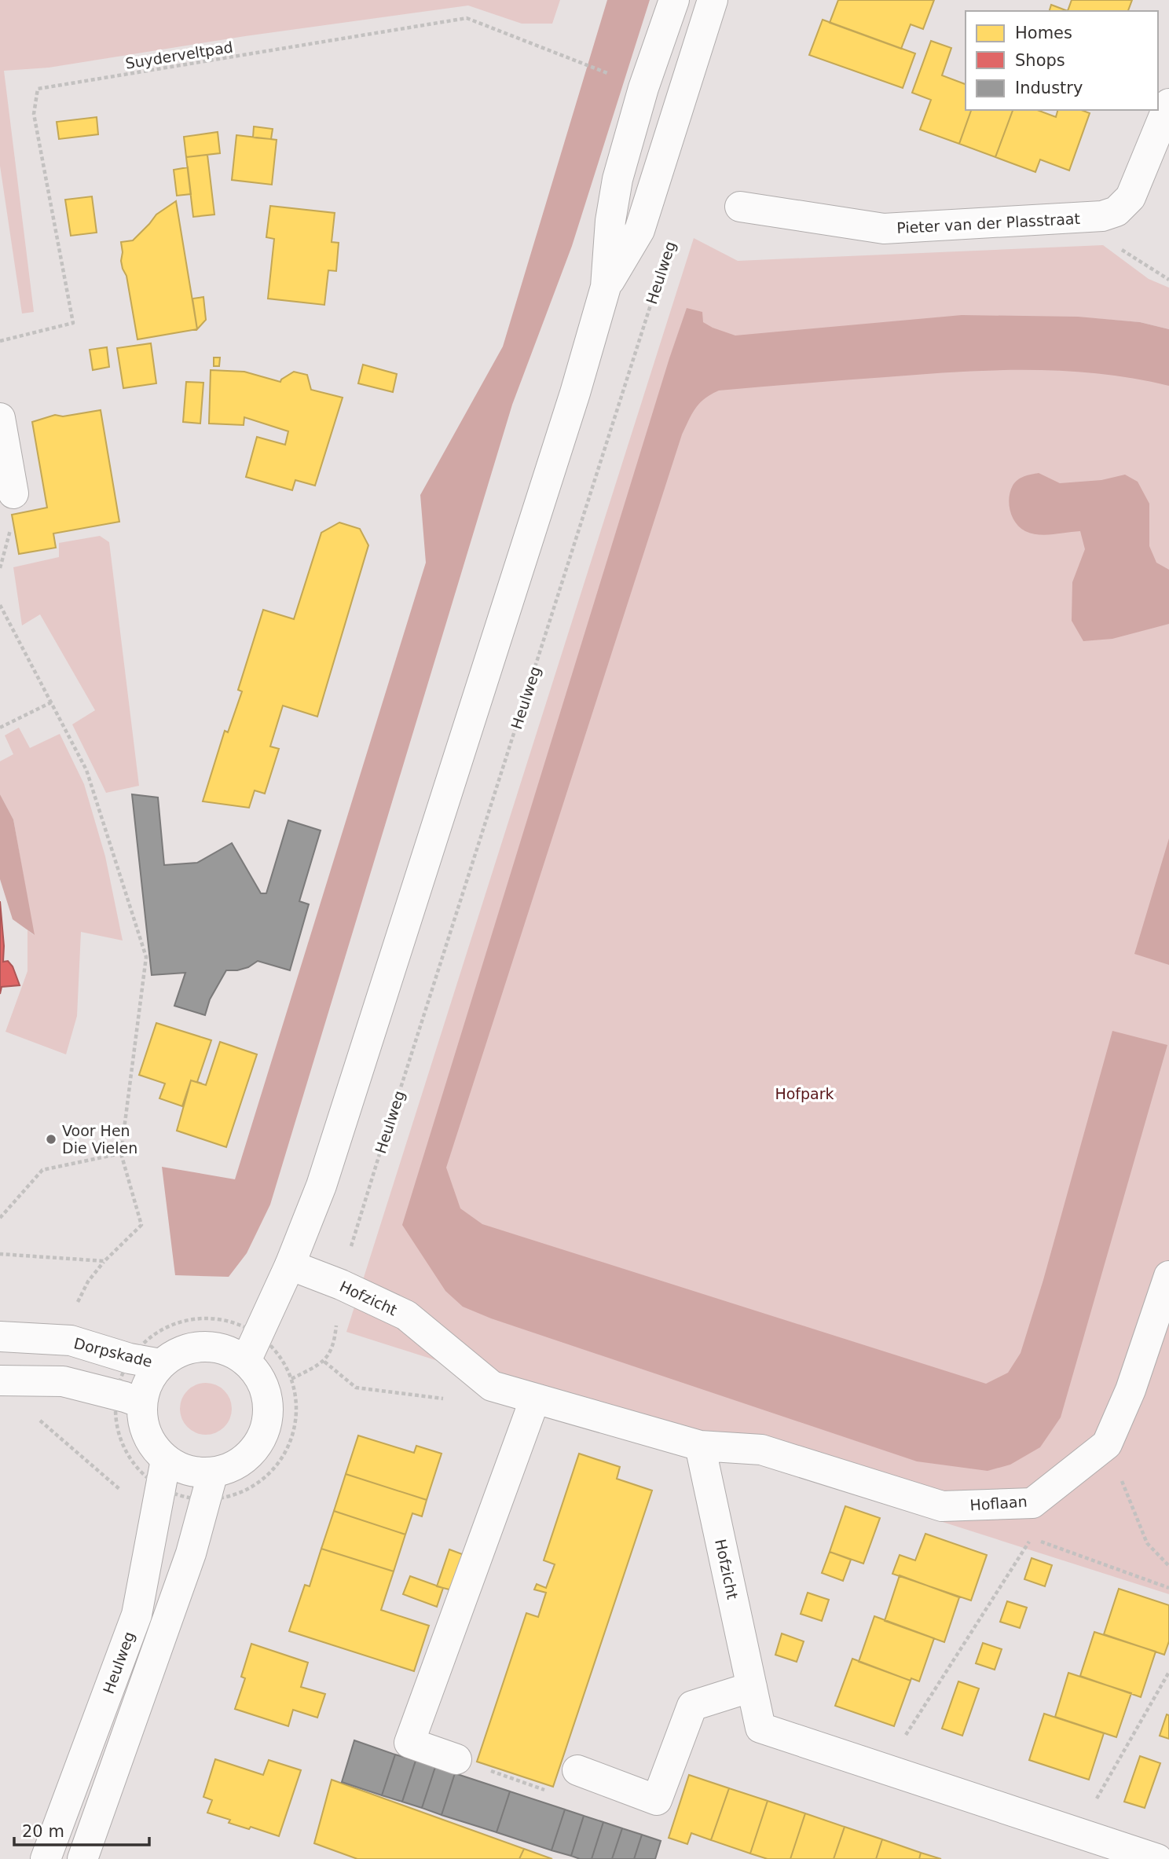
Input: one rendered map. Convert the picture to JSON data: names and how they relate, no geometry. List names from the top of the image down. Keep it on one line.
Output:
{"streets":{"street":["Pieter van der Plasstraat","Heulweg","Hofzicht","Dorpskade","Hoflaan"],"path":["Suyderveltpad"]},"crossings":[["Heulweg","Hofzicht"],["Hofzicht","Hoflaan"]],"parks":["Hofpark"],"places":["Voor Hen Die Vielen"],"legend":["Homes","Shops","Industry"],"scale_bar":"20 m"}
